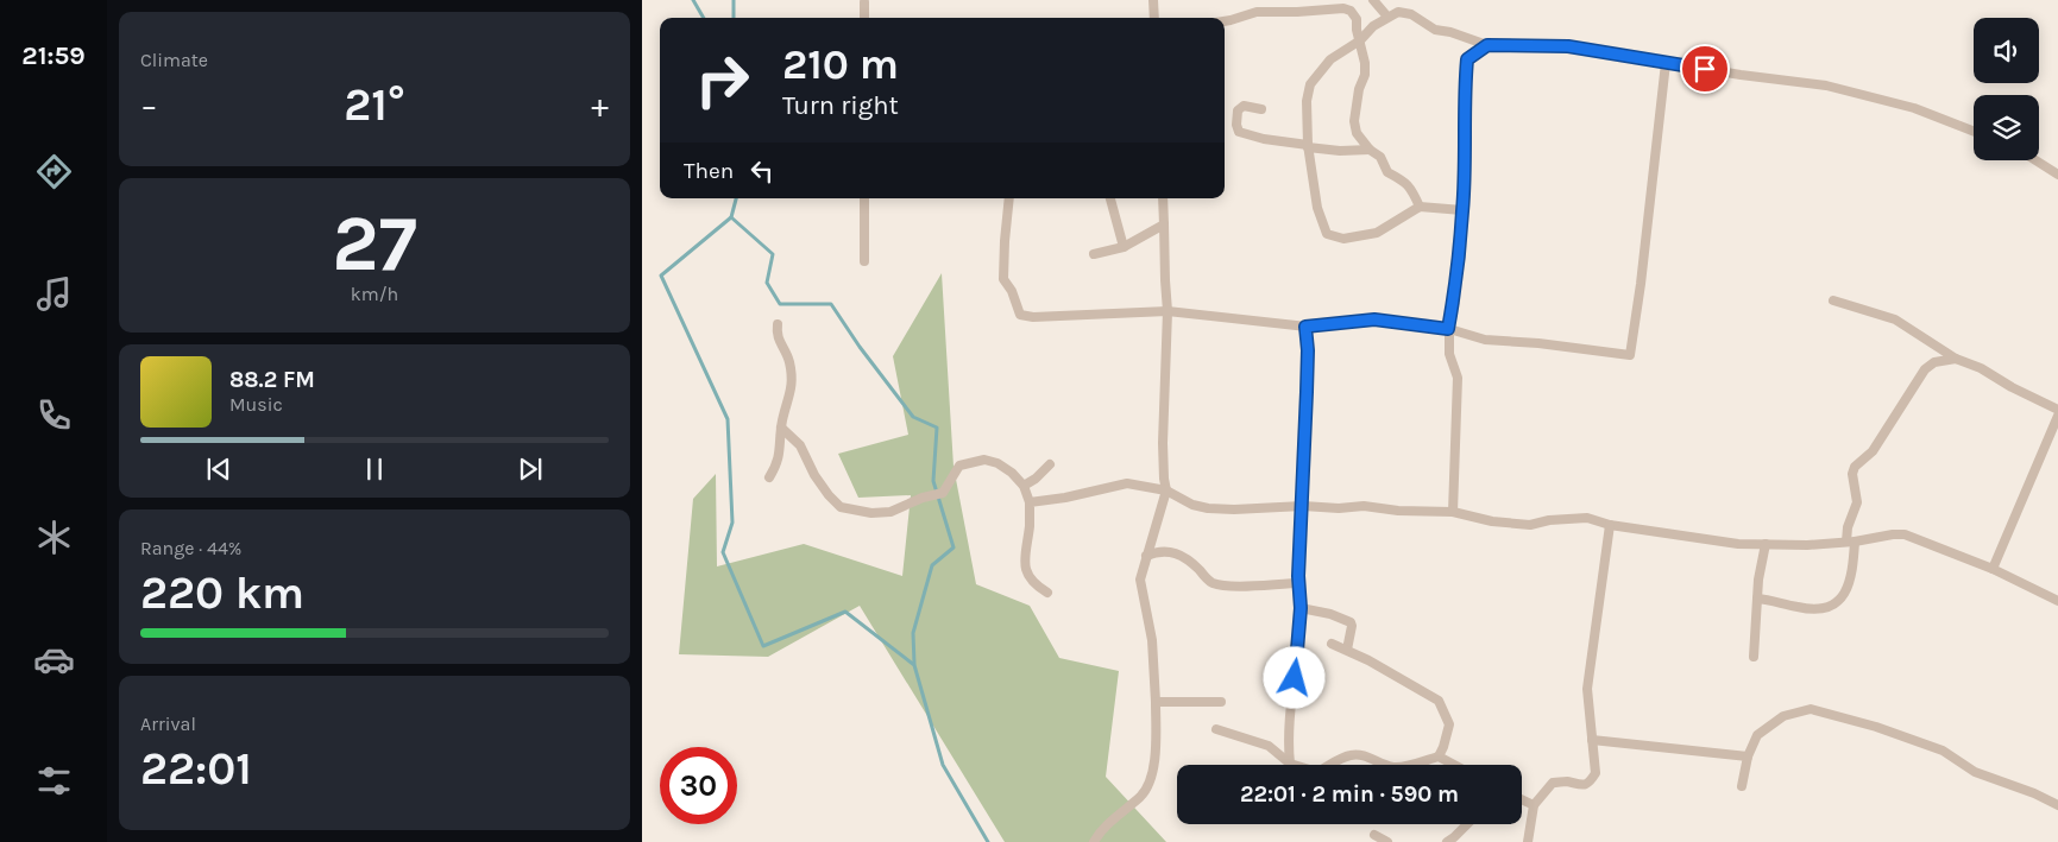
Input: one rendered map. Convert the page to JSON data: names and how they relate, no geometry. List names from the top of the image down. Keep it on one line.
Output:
{"page":{"tabs":"21:59","tile":["Climate",["27","km/h"],["Range · 44%","220 km"],["Arrival","22:01"]],"turn":["210 m","Turn right"],"heat":["−","21°","+"],"then":"Then","song":["88.2 FM","Music"],"limit":"30","trip":"22:01 · 2 min · 590 m"}}
